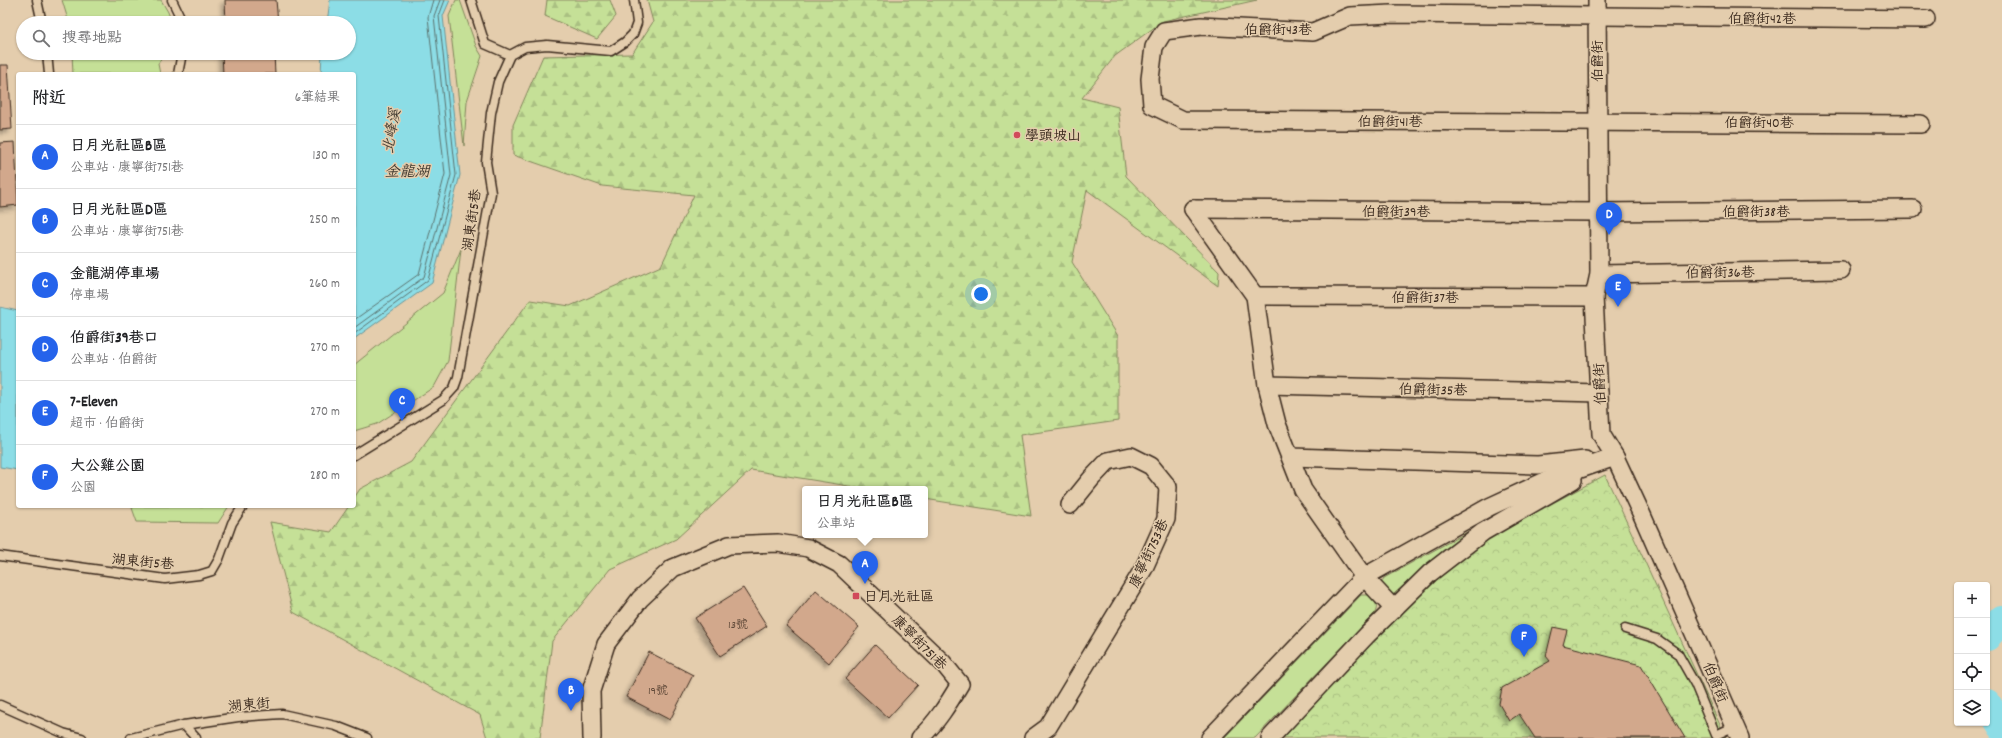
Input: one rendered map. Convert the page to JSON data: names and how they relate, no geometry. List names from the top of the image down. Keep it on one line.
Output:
{"streets":{"street":["伯爵街42巷","伯爵街43巷","伯爵街","伯爵街41巷","伯爵街40巷","伯爵街39巷","伯爵街38巷","伯爵街36巷","伯爵街37巷","伯爵街35巷","康寧街753巷","康寧街751巷"],"lane":["湖東街5巷","湖東街"]},"crossings":[["伯爵街42巷","伯爵街43巷"],["伯爵街42巷","伯爵街"],["伯爵街43巷","伯爵街"],["伯爵街43巷","伯爵街41巷"],["伯爵街","伯爵街41巷"],["伯爵街","伯爵街40巷"],["伯爵街","伯爵街39巷"],["伯爵街","伯爵街38巷"],["伯爵街","伯爵街36巷"],["伯爵街","伯爵街37巷"],["伯爵街","伯爵街35巷"],["伯爵街41巷","伯爵街40巷"],["伯爵街39巷","伯爵街38巷"],["伯爵街39巷","伯爵街37巷"]],"water":["北峰溪","金龍湖"],"places":{"other":["學頭坡山"],"transit":["日月光社區"]},"house_numbers":["13號","19號"],"page":{"search":"搜尋地點","heading":["附近","6筆結果"],"list":[{"mark":"A","name":"日月光社區B區","note":"公車站 · 康寧街751巷","value":"130 m"},{"mark":"B","name":"日月光社區D區","note":"公車站 · 康寧街751巷","value":"250 m"},{"mark":"C","name":"金龍湖停車場","note":"停車場","value":"260 m"},{"mark":"D","name":"伯爵街39巷口","note":"公車站 · 伯爵街","value":"270 m"},{"mark":"E","name":"7-Eleven","note":"超市 · 伯爵街","value":"270 m"},{"mark":"F","name":"大公雞公園","note":"公園","value":"280 m"}],"pins":["D","E","C","A","F","B"],"popup":["日月光社區B區","公車站"],"map_buttons":["+","−"]}}
